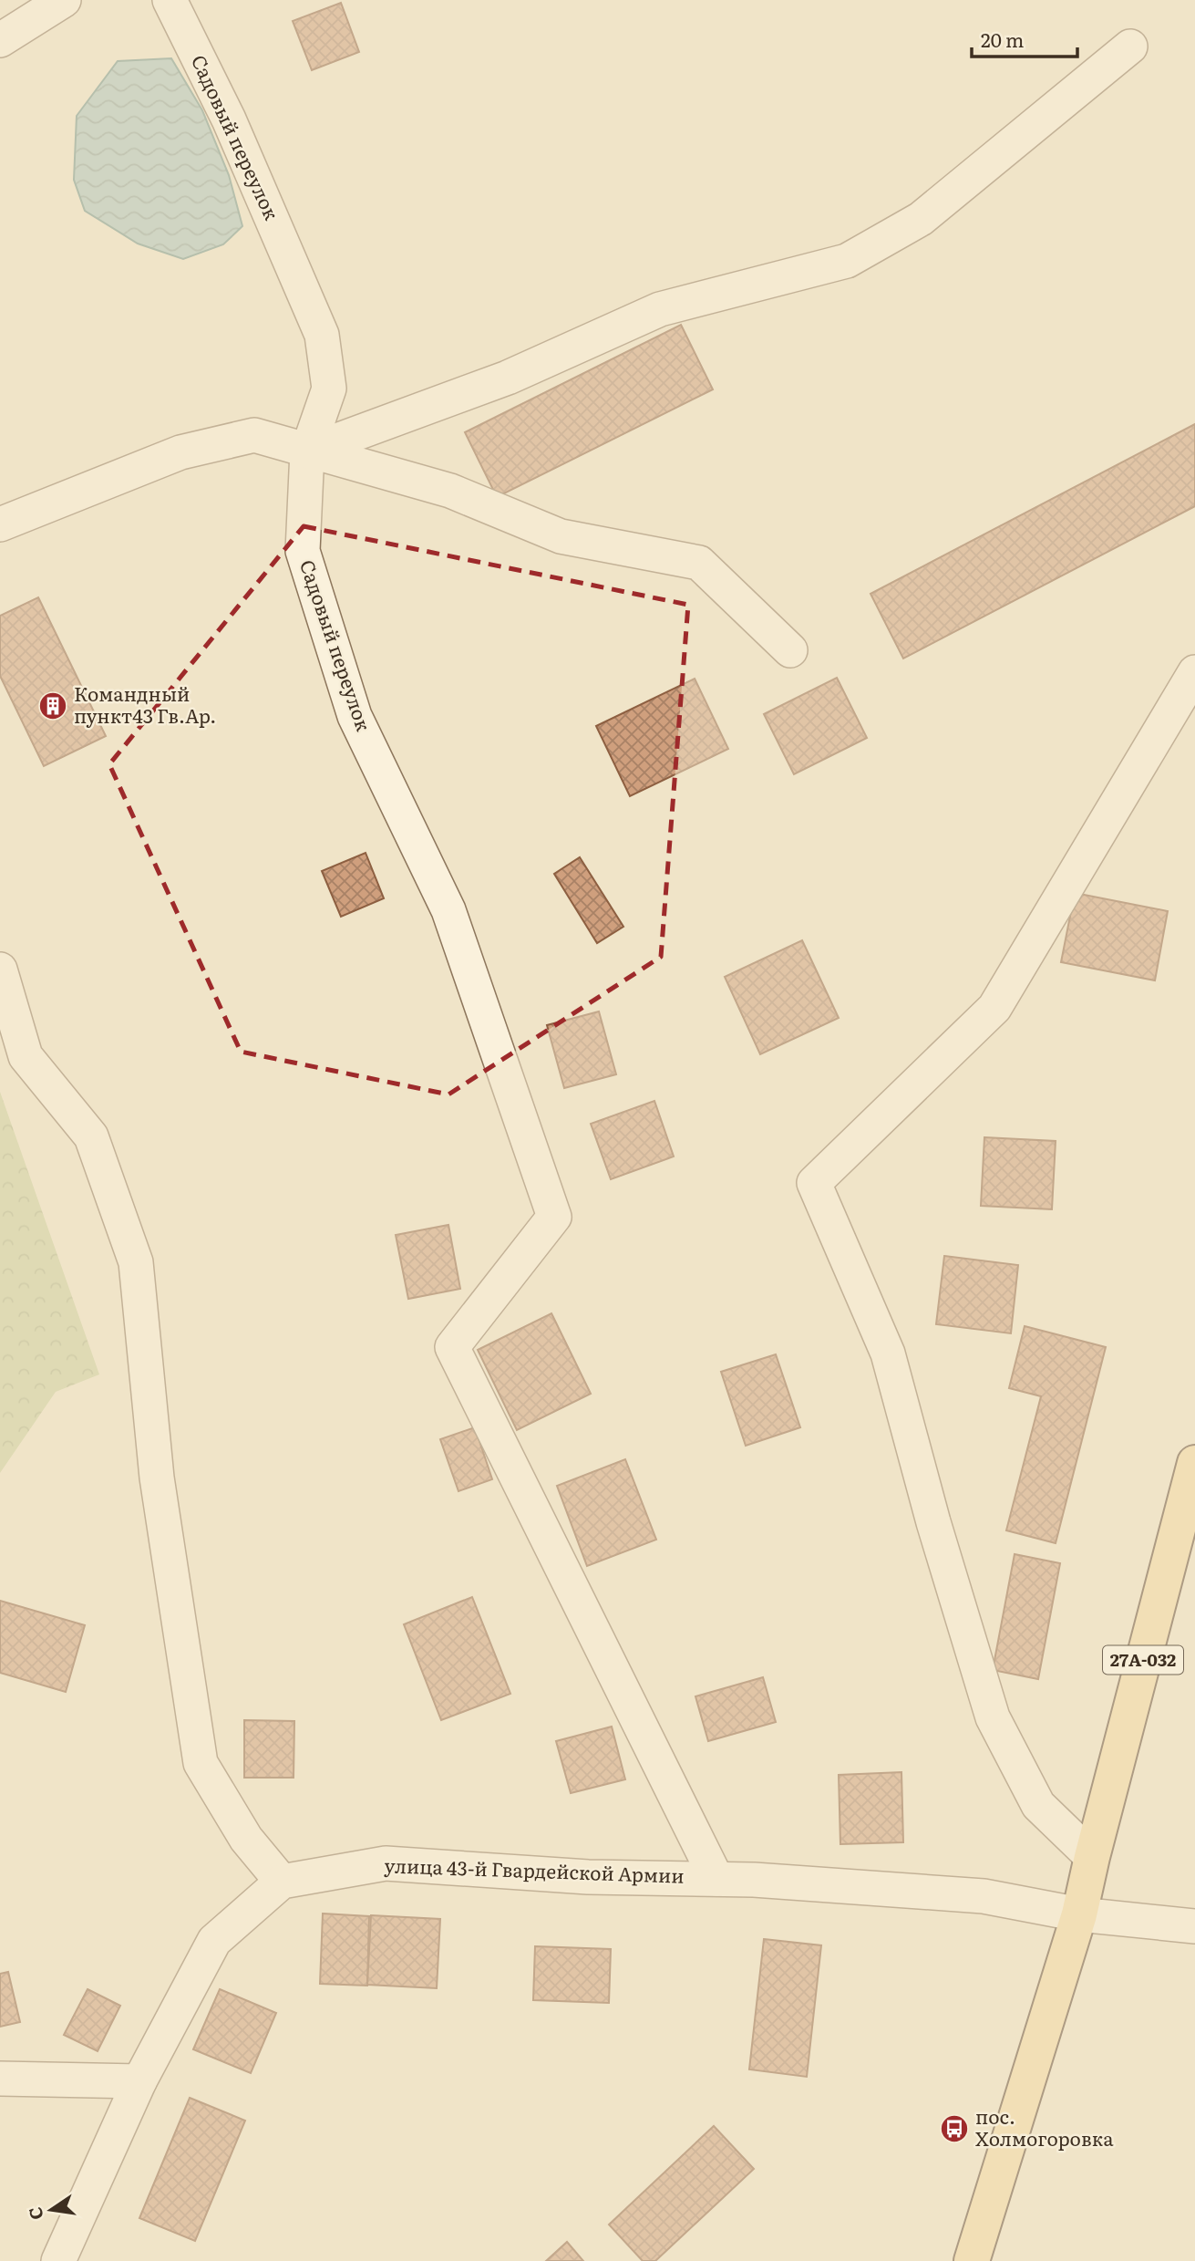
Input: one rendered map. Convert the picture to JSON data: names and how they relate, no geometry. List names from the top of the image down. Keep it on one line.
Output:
{"streets":{"main road":["27А-032"],"street":["Садовый переулок","улица 43-й Гвардейской Армии"]},"crossings":[["Садовый переулок","улица 43-й Гвардейской Армии"],["27А-032","улица 43-й Гвардейской Армии"]],"places":{"building":["Командный пункт43 Гв.Ар."],"bus stop":["пос. Холмогоровка"]},"scale_bar":"20 m","north":"left"}
